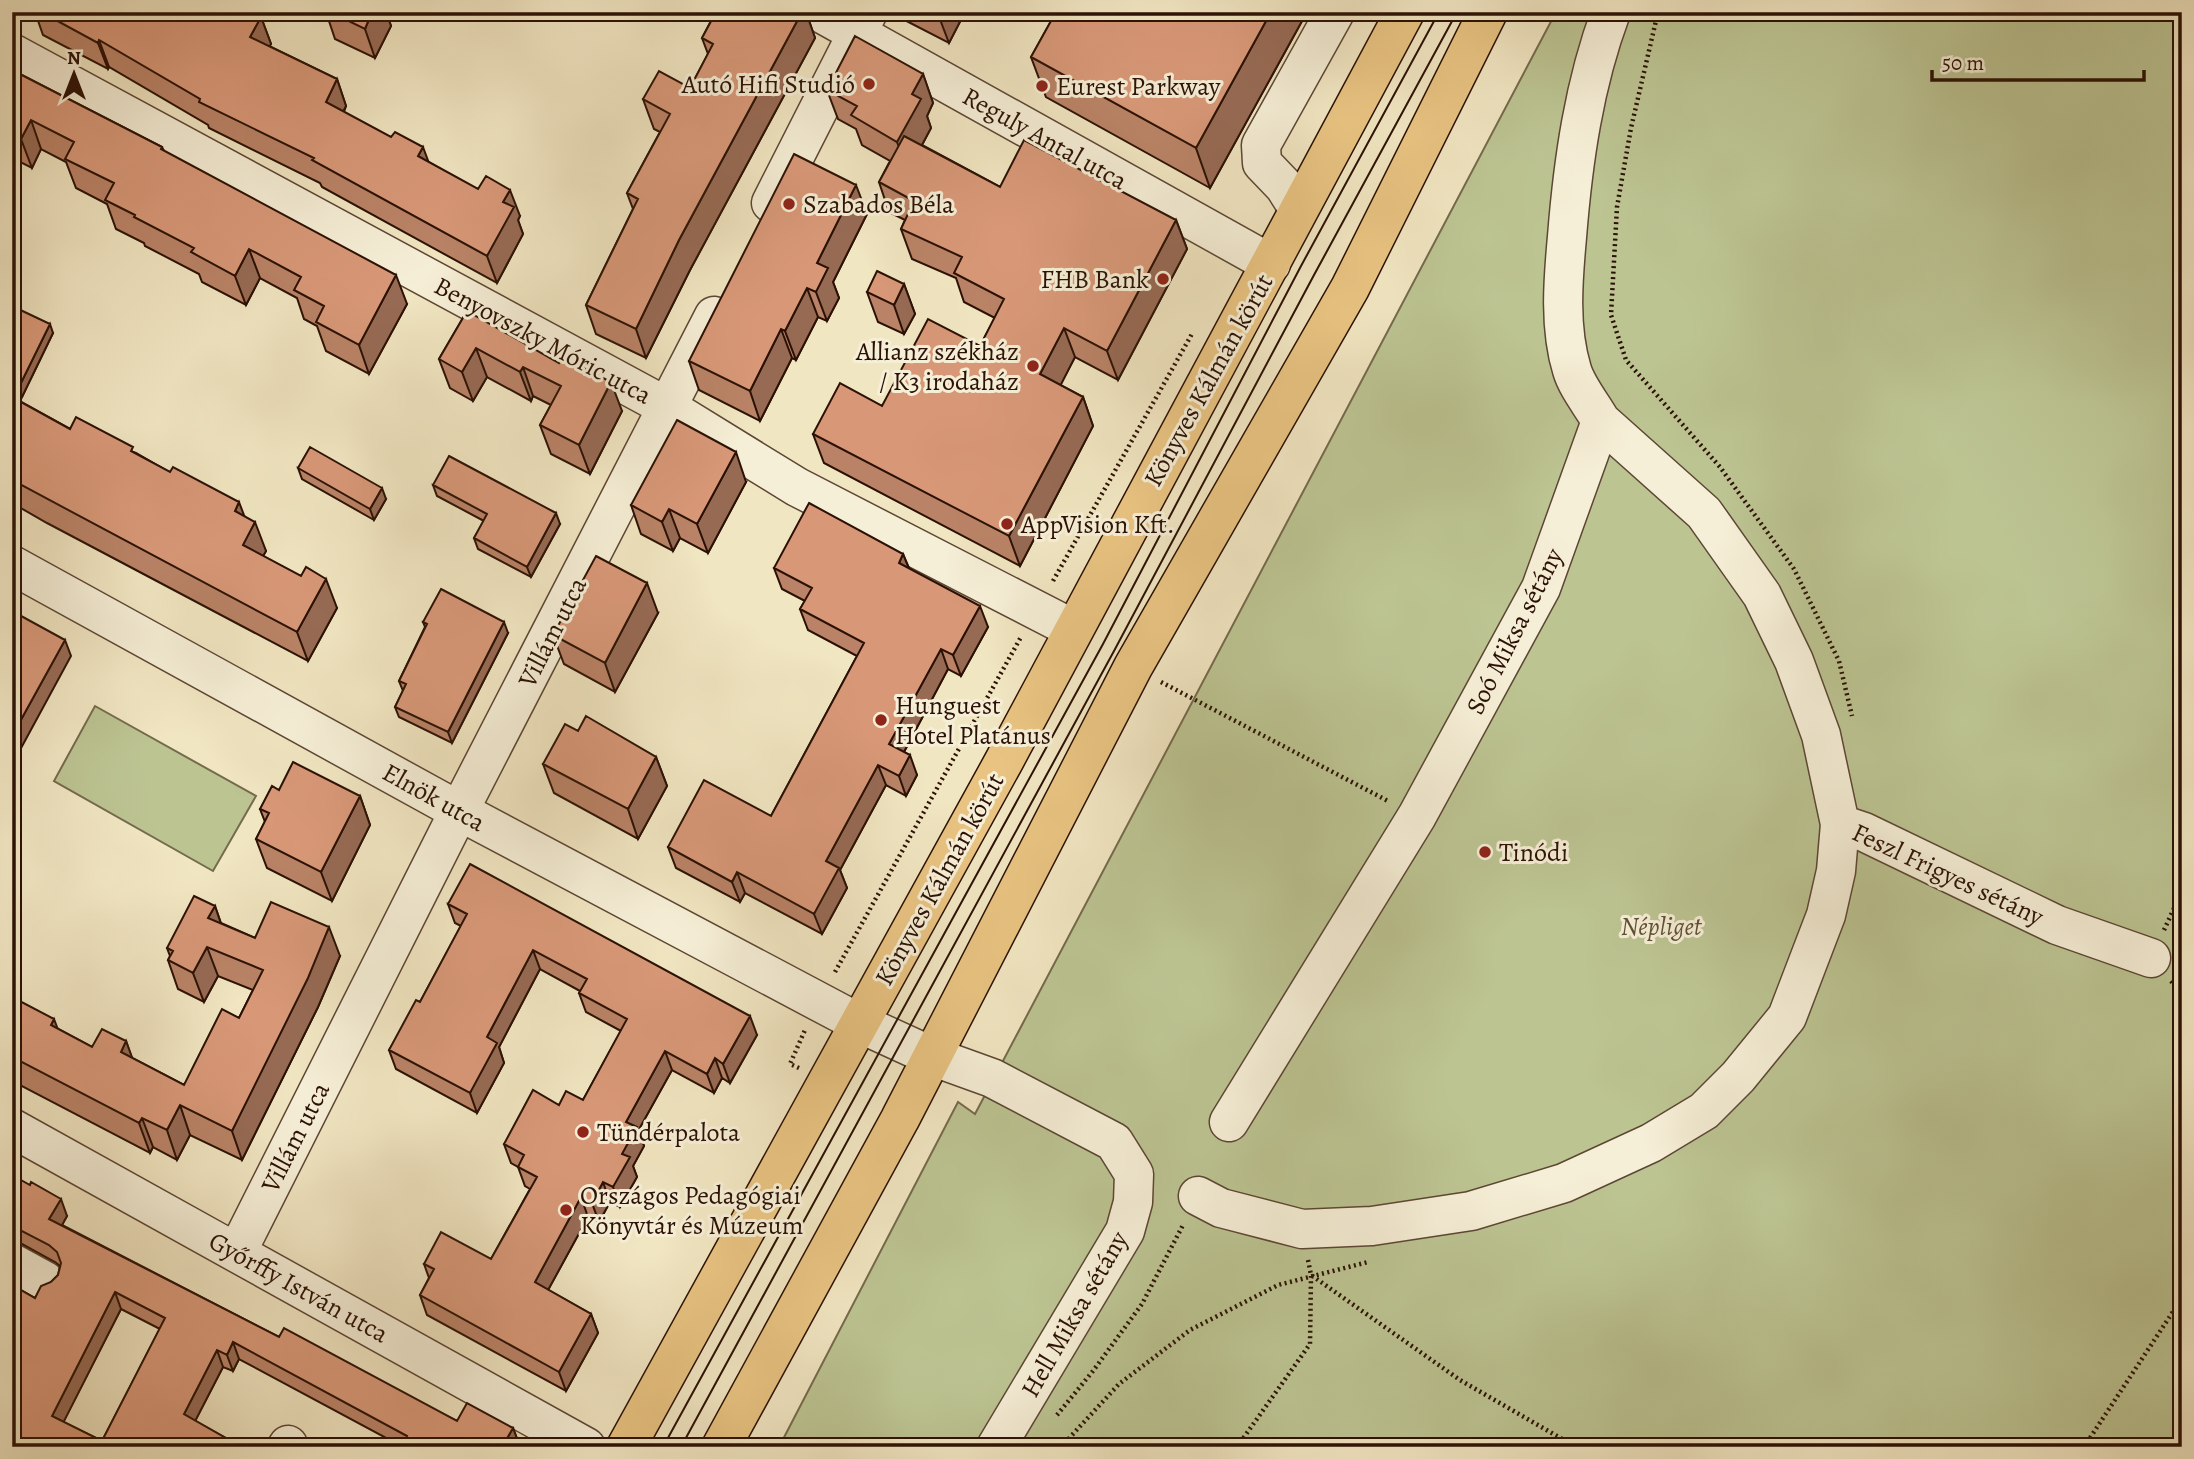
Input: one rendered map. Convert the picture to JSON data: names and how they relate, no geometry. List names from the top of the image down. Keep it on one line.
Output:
{"streets":{"main road":["Könyves Kálmán körút"],"street":["Reguly Antal utca","Benyovszky Móric utca","Soó Miksa sétány","Villám utca","Elnök utca","Feszl Frigyes sétány","Győrffy István utca","Hell Miksa sétány"]},"crossings":[["Reguly Antal utca","Könyves Kálmán körút"],["Benyovszky Móric utca","Könyves Kálmán körút"],["Benyovszky Móric utca","Villám utca"],["Könyves Kálmán körút","Elnök utca"],["Villám utca","Elnök utca"],["Villám utca","Győrffy István utca"],["Elnök utca","Hell Miksa sétány"]],"parks":["Népliget"],"places":["Autó Hifi Studió","Eurest Parkway","Szabados Béla","FHB Bank","Allianz székház / K3 irodaház","AppVision Kft.","Hunguest Hotel Platánus","Tinódi","Tündérpalota","Országos Pedagógiai Könyvtár és Múzeum"],"scale_bar":"50 m","north":"top"}
